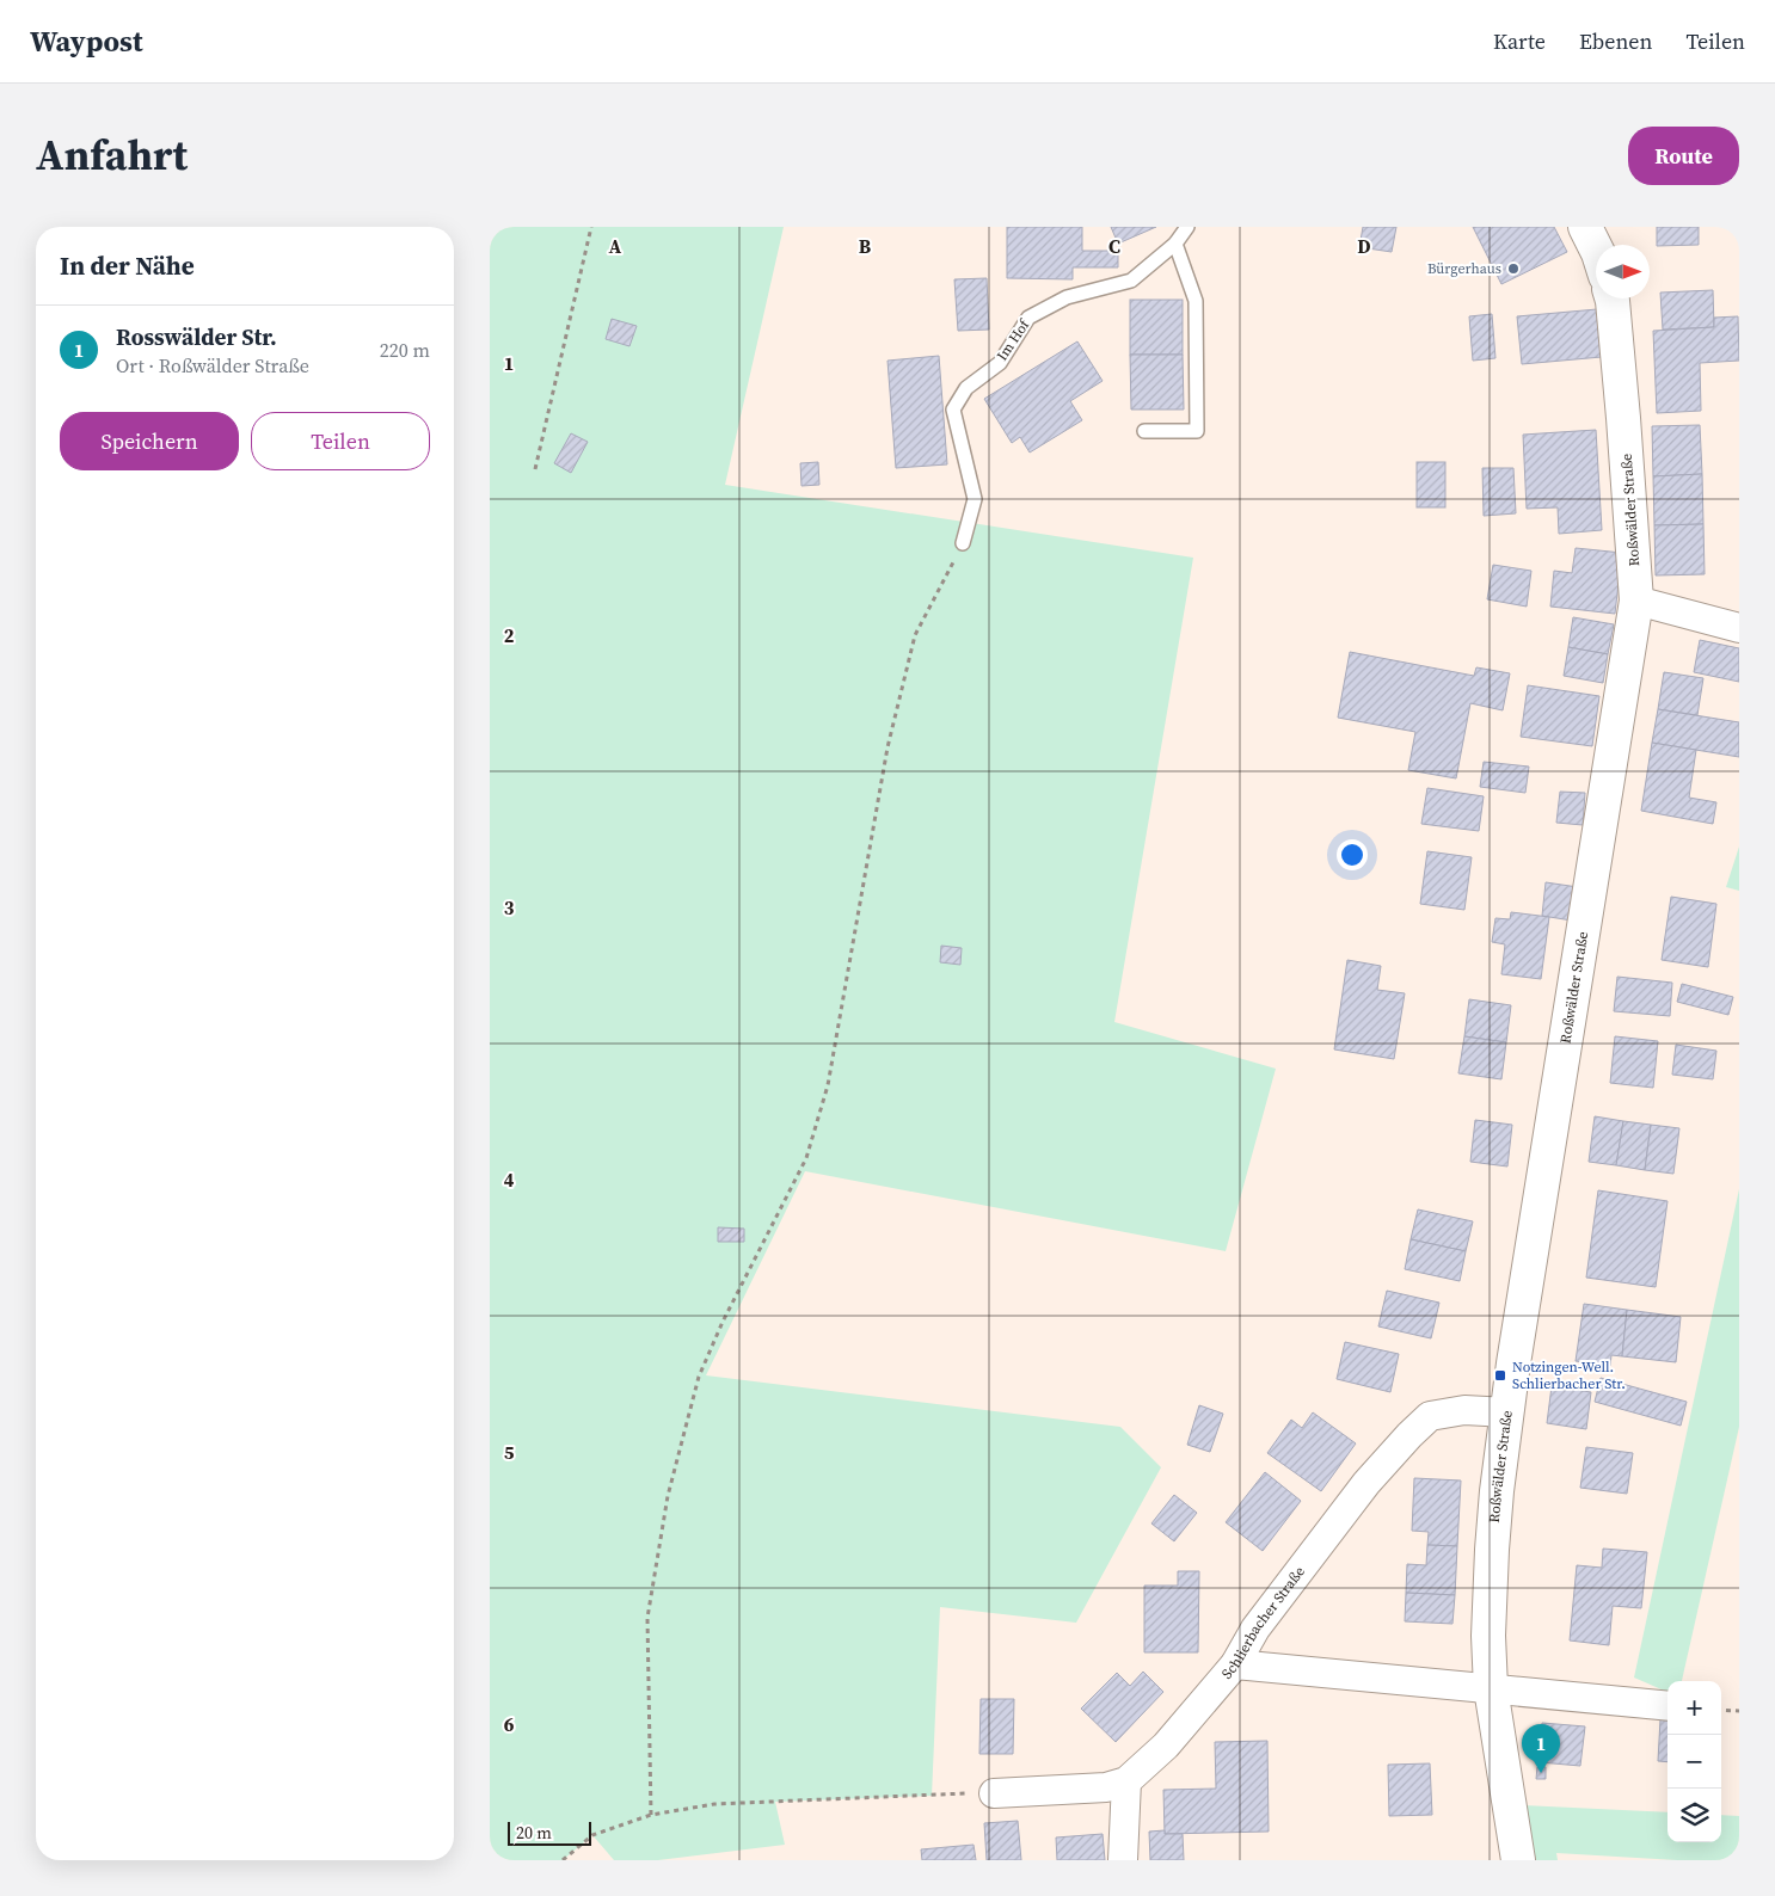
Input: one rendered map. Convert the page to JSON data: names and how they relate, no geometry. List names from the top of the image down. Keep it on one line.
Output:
{"streets":{"street":["Roßwälder Straße","Schlierbacher Straße"],"lane":["Im Hof"]},"crossings":[["Roßwälder Straße","Schlierbacher Straße"]],"places":{"other":["Bürgerhaus"],"transit":["Notzingen-Well. Schlierbacher Str."]},"scale_bar":"20 m","north":"right","page":{"header":"Waypost","nav":["Karte","Ebenen","Teilen"],"title":"Anfahrt","buttons":["Route",["Speichern","Teilen"]],"heading":"In der Nähe","list":[{"mark":"1","name":"Rosswälder Str.","note":"Ort · Roßwälder Straße","value":"220 m"}],"map_buttons":["+","−"],"pins":"1","scale":"20 m"},"grid":{"columns":["A","B","C","D"],"rows":["1","2","3","4","5","6"]}}
